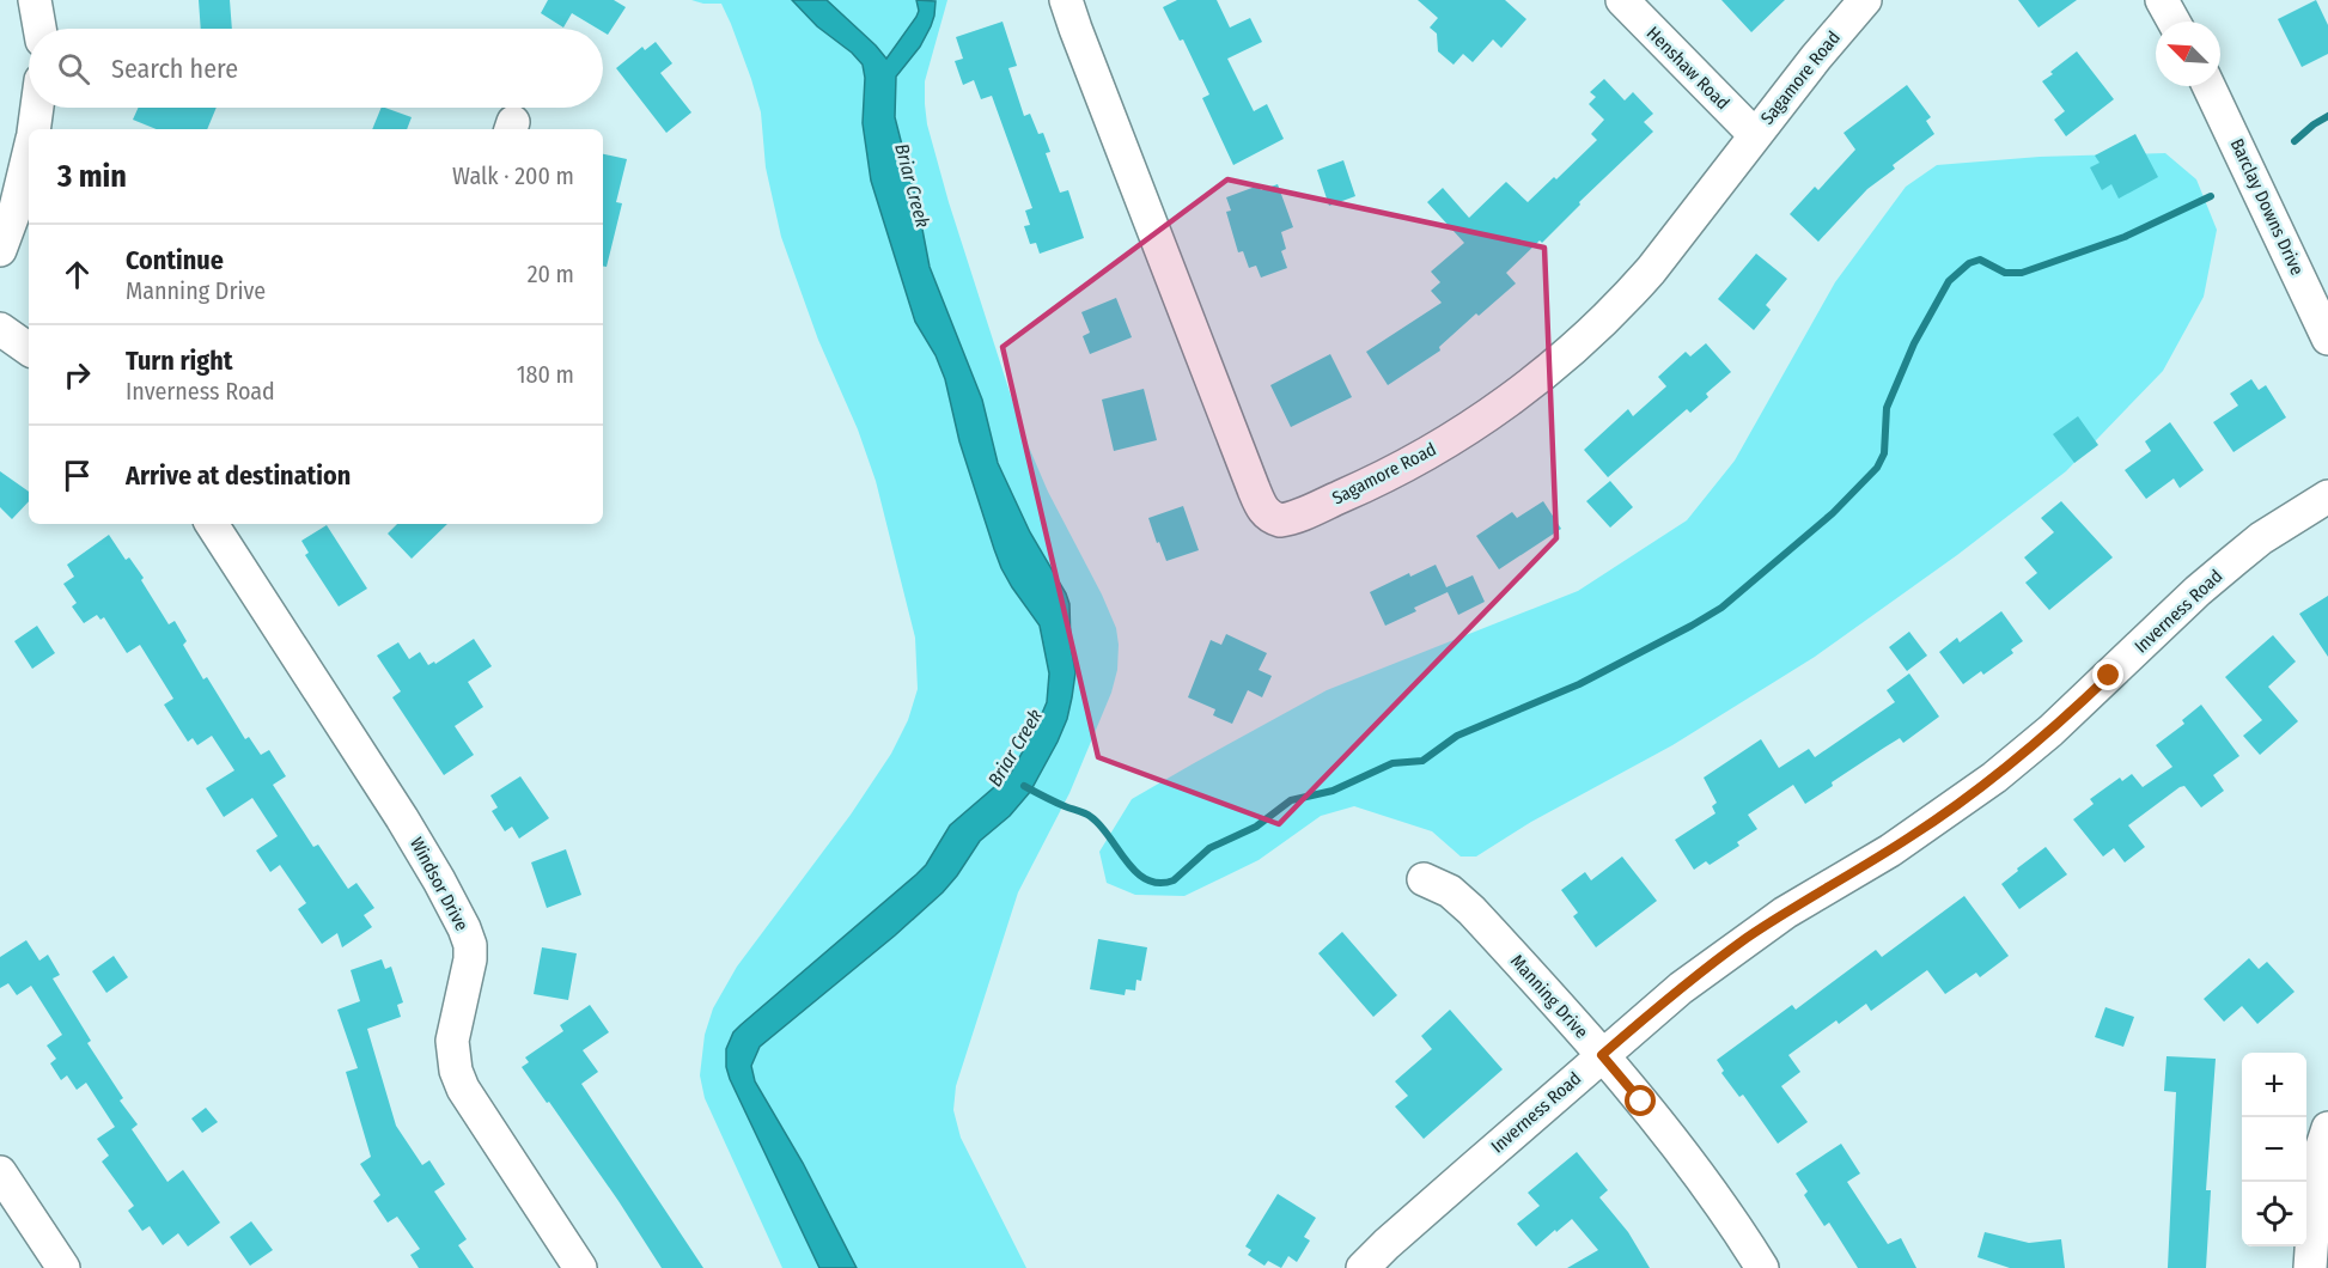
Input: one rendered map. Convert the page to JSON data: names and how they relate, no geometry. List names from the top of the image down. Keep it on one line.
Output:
{"streets":{"street":["Henshaw Road","Sagamore Road","Barclay Downs Drive","Inverness Road","Windsor Drive","Manning Drive"]},"crossings":[["Henshaw Road","Sagamore Road"],["Inverness Road","Manning Drive"]],"water":["Briar Creek"],"north":"top left","page":{"search":"Search here","heading":["3 min","Walk · 200 m"],"list":[["Continue","Manning Drive","20 m"],["Turn right","Inverness Road","180 m"],"Arrive at destination"],"map_buttons":["+","−"]}}
